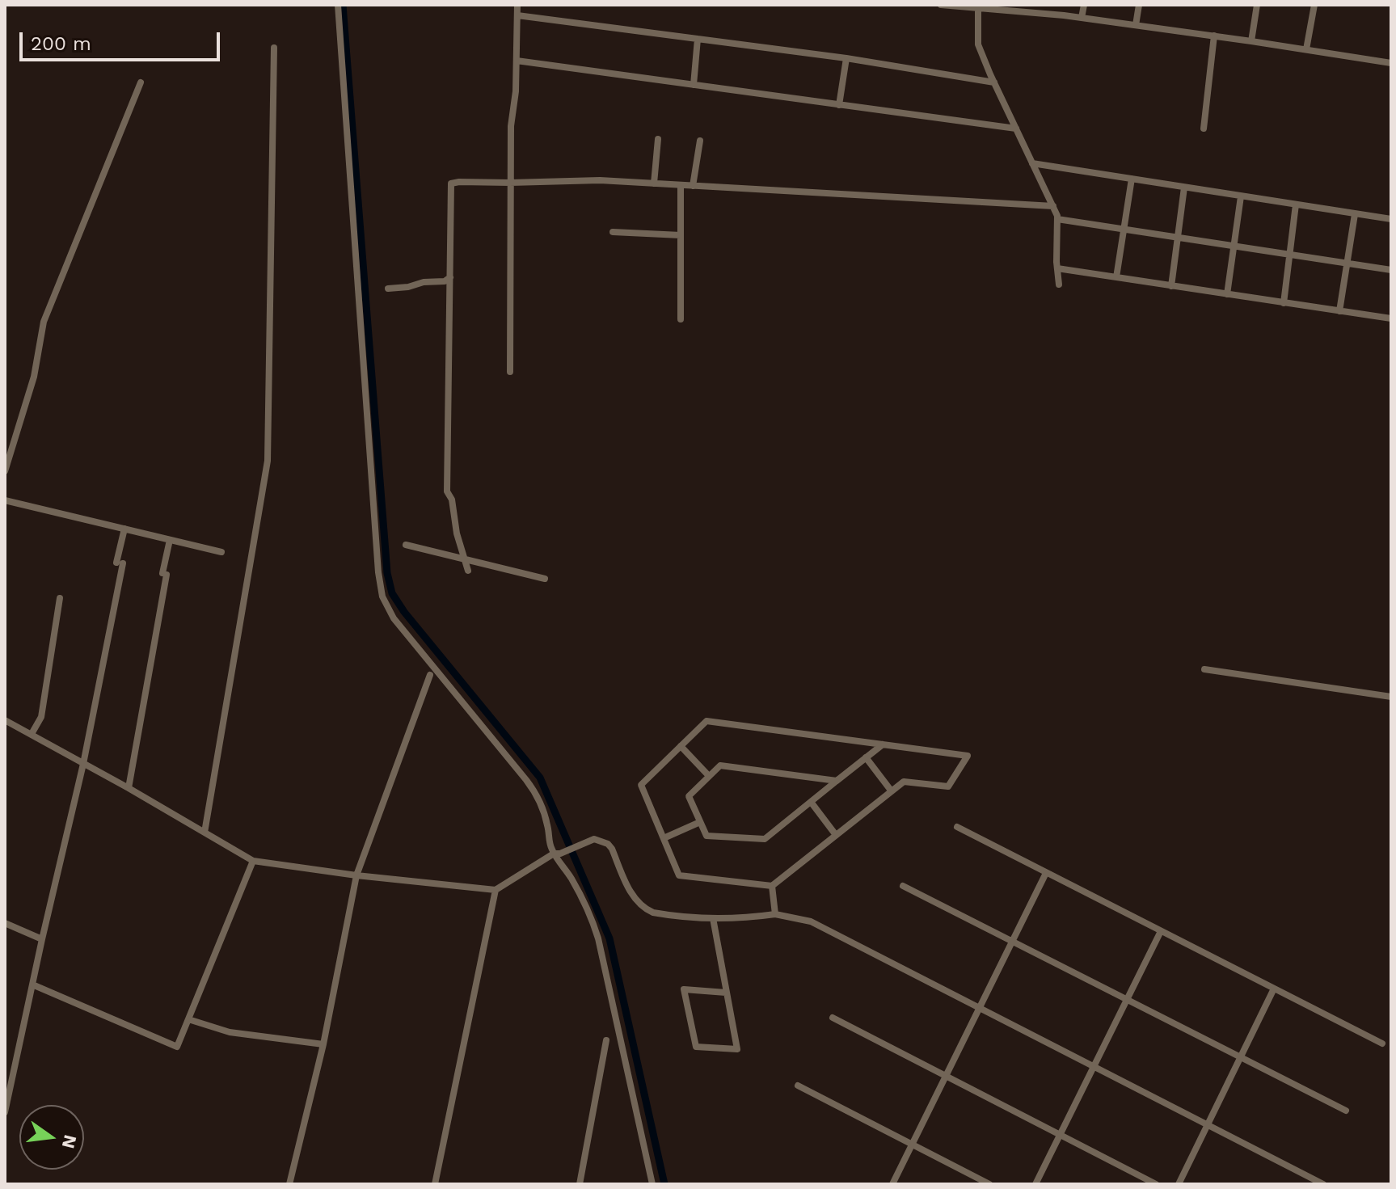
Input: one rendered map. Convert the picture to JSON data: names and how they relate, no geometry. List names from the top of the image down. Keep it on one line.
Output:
{"scale_bar":"200 m","north":"right"}
